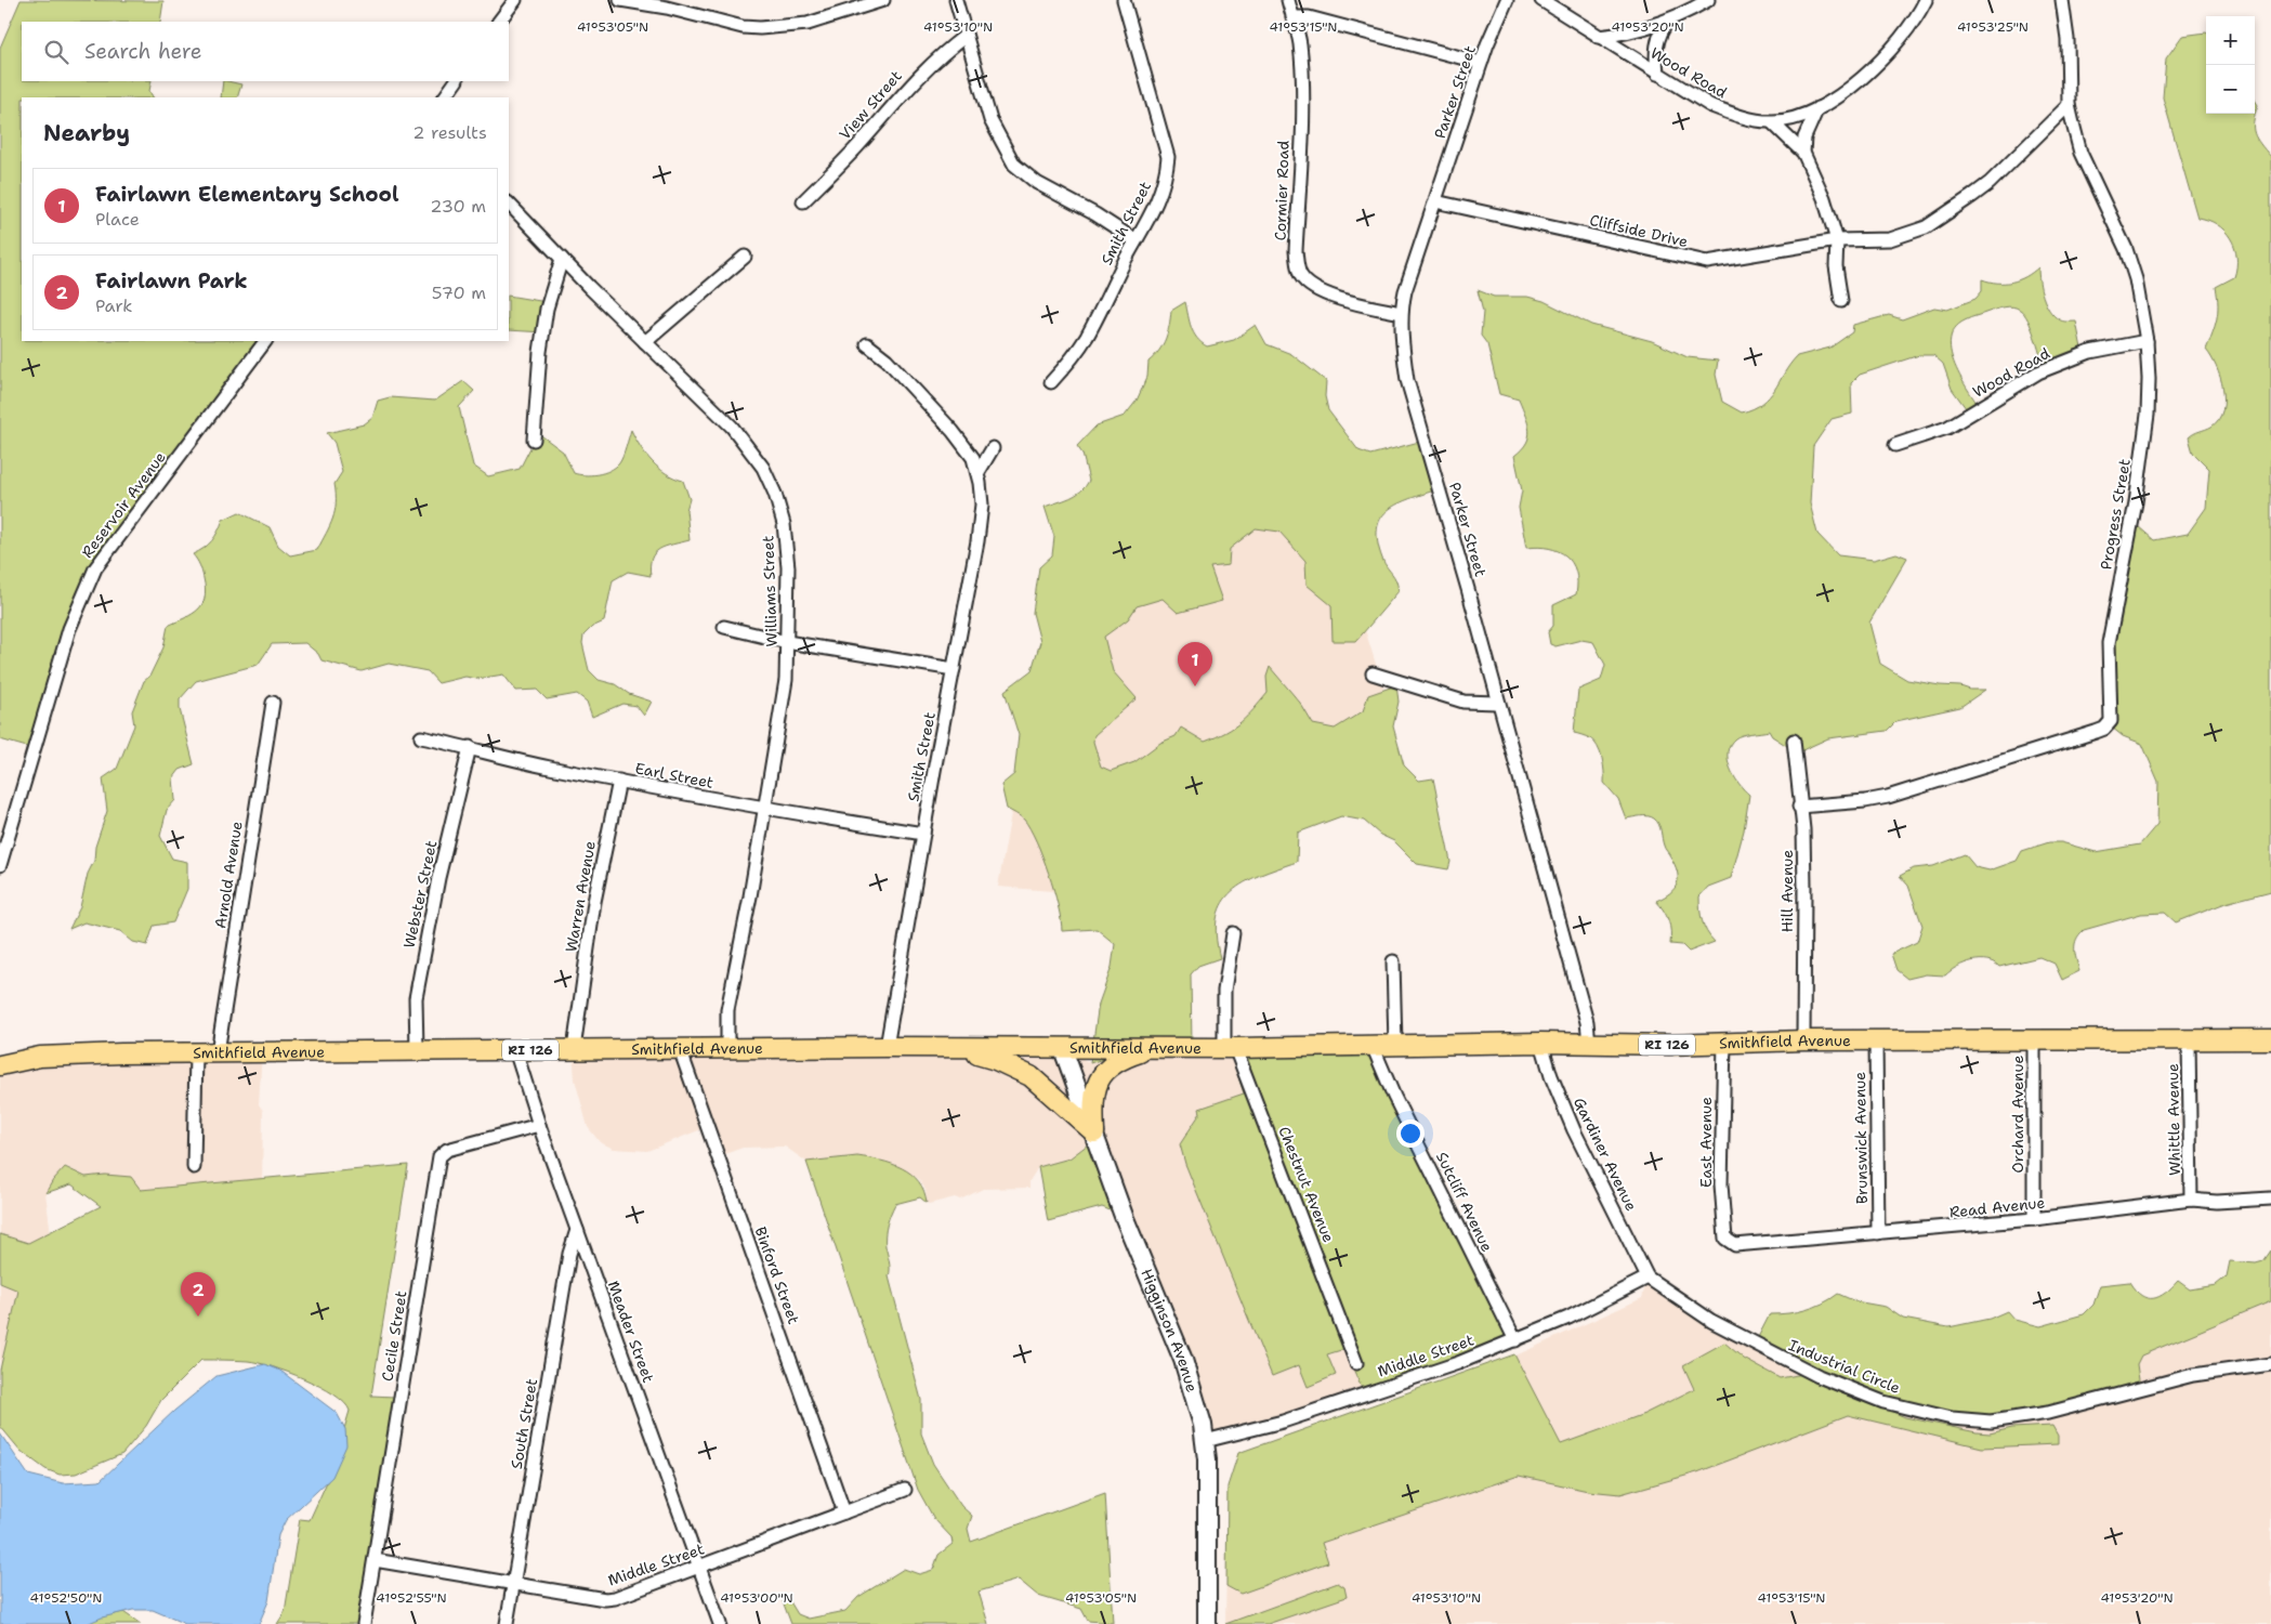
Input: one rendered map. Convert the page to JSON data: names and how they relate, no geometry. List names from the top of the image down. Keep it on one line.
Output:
{"streets":{"main road":["Smithfield Avenue","RI 126"],"street":["Wood Road","Parker Street","View Street","Cormier Road","Smith Street","Cliffside Drive","Reservoir Avenue","Progress Street","Williams Street","Earl Street","Arnold Avenue","Hill Avenue","Webster Street","Warren Avenue","Orchard Avenue","Whittle Avenue","Brunswick Avenue","East Avenue","Gardiner Avenue","Chestnut Avenue","Sutcliff Avenue","Read Avenue","Binford Street","Higginson Avenue","Meader Street","Cecile Street","Middle Street","Industrial Circle","South Street"]},"crossings":[["Wood Road","Cliffside Drive"],["Wood Road","Progress Street"],["Parker Street","Cormier Road"],["Parker Street","Cliffside Drive"],["Parker Street","Smithfield Avenue"],["Smith Street","Earl Street"],["Smith Street","Smithfield Avenue"],["Cliffside Drive","Progress Street"],["Progress Street","Hill Avenue"],["Williams Street","Earl Street"],["Williams Street","Smithfield Avenue"],["Earl Street","Webster Street"],["Earl Street","Warren Avenue"],["Arnold Avenue","Smithfield Avenue"],["Hill Avenue","Smithfield Avenue"],["Webster Street","Smithfield Avenue"],["Warren Avenue","Smithfield Avenue"],["Smithfield Avenue","Orchard Avenue"],["Smithfield Avenue","Whittle Avenue"],["Smithfield Avenue","Brunswick Avenue"],["Smithfield Avenue","East Avenue"],["Smithfield Avenue","Gardiner Avenue"],["Smithfield Avenue","Chestnut Avenue"],["Smithfield Avenue","Sutcliff Avenue"],["Smithfield Avenue","Binford Street"],["Smithfield Avenue","Higginson Avenue"],["Smithfield Avenue","Meader Street"],["Orchard Avenue","Read Avenue"],["Whittle Avenue","Read Avenue"],["Brunswick Avenue","Read Avenue"],["East Avenue","Read Avenue"],["Gardiner Avenue","Middle Street"],["Gardiner Avenue","Industrial Circle"],["Sutcliff Avenue","Middle Street"],["Binford Street","Middle Street"],["Higginson Avenue","Middle Street"],["Meader Street","Cecile Street"],["Meader Street","Middle Street"],["Meader Street","South Street"],["Cecile Street","Middle Street"],["Middle Street","Industrial Circle"],["Middle Street","South Street"]],"page":{"map_buttons":["+","−"],"search":"Search here","heading":["Nearby","2 results"],"list":[{"mark":"1","name":"Fairlawn Elementary School","note":"Place","value":"230 m"},{"mark":"2","name":"Fairlawn Park","note":"Park","value":"570 m"}],"pins":["1","2"]},"coordinates":["41°53'05\"N","41°53'10\"N","41°53'15\"N","41°53'20\"N","41°53'25\"N","41°52'50\"N","41°52'55\"N","41°53'00\"N"]}
